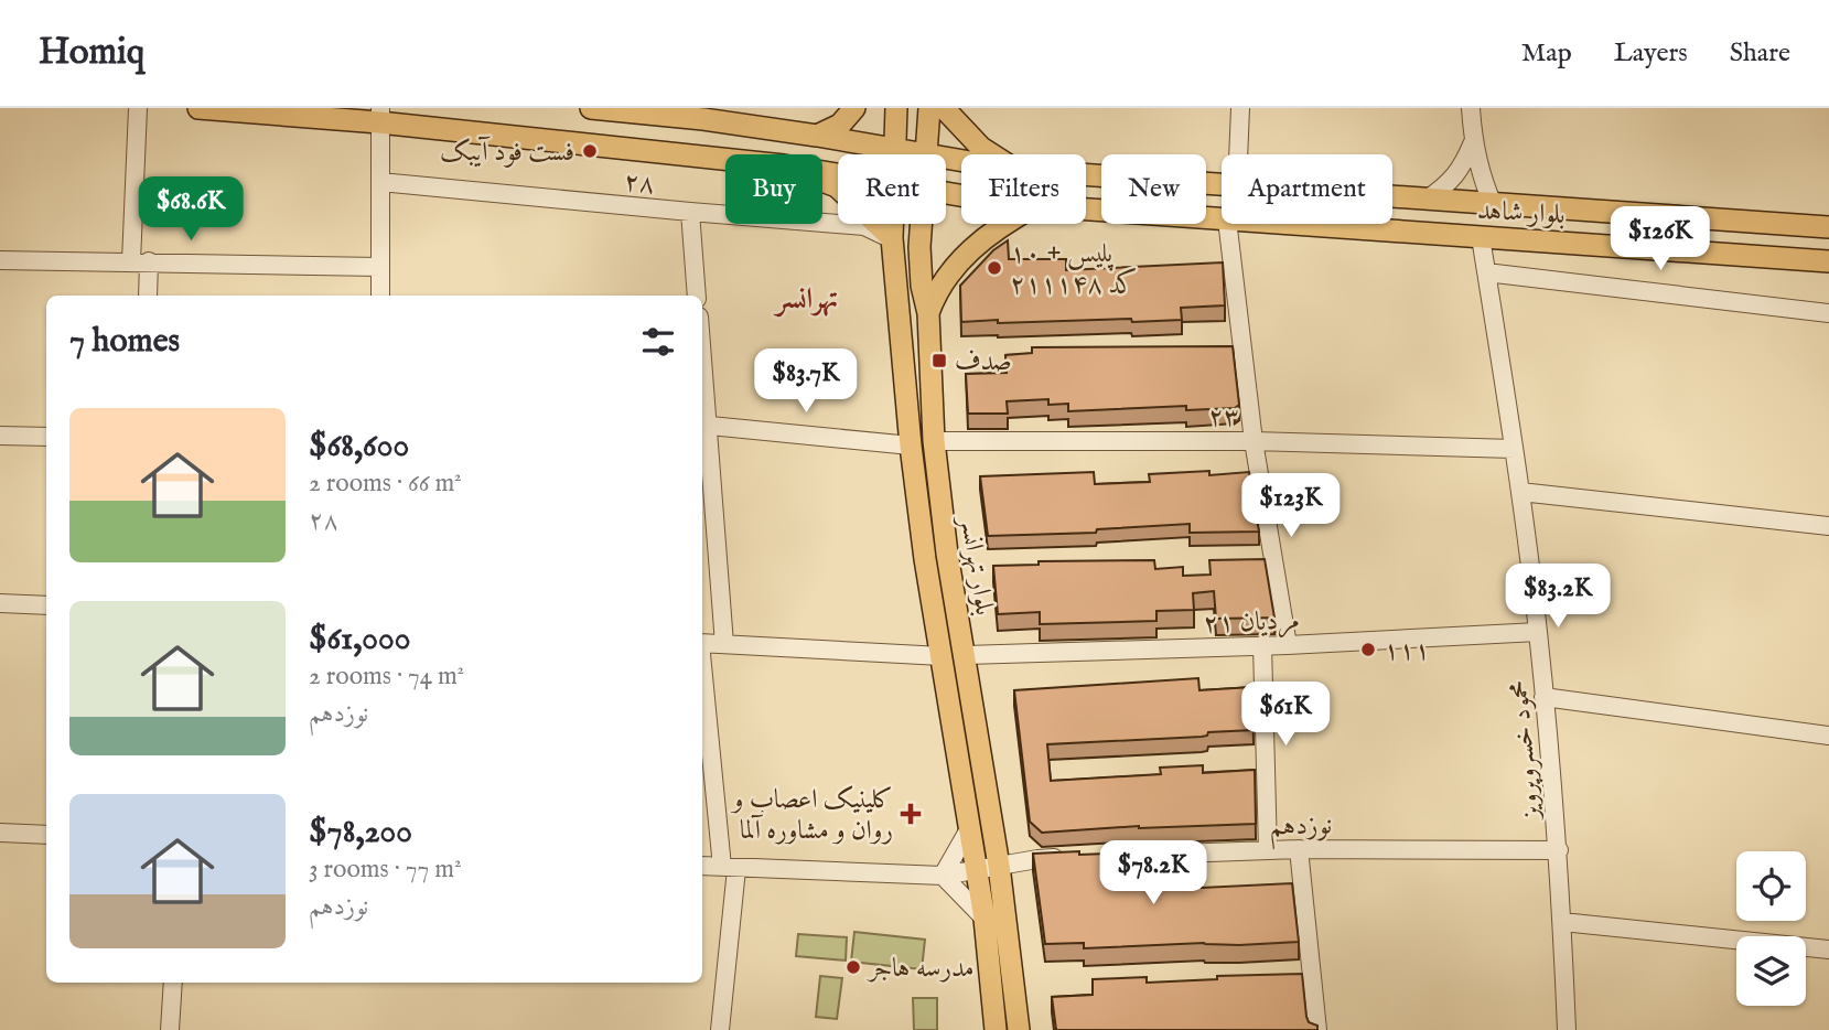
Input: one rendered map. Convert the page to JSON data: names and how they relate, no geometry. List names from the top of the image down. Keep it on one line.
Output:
{"streets":{"main road":["بلوار شاهد","بلوار تهرانسر"],"street":["۲۸","۲۳","۲۱ مردیان","محمود خسروپرویز","نوزدهم"]},"crossings":[["۲۸","بلوار تهرانسر"],["بلوار شاهد","بلوار تهرانسر"],["بلوار شاهد","محمود خسروپرویز"],["۲۳","بلوار تهرانسر"],["۲۳","محمود خسروپرویز"],["بلوار تهرانسر","۲۱ مردیان"],["۲۱ مردیان","محمود خسروپرویز"],["محمود خسروپرویز","نوزدهم"]],"districts":["تهرانسر"],"places":{"other":["فست فود آیبک","پلیس + ۱۰ کد ۲۱۱۱۴۸","۱۱۱","مدرسه هاجر"],"transit":["صدف"],"health":["کلینیک اعصاب و روان و مشاوره آلما"]},"page":{"header":"Homiq","nav":["Map","Layers","Share"],"chip":["Buy","Rent","Filters","New","Apartment"],"price":["$68.6K","$126K","$83.7K","$123K","$83.2K","$61K","$78.2K"],"heading":"7 homes","list":[{"name":"$68,600","note":"2 rooms · 66 m² · ۲۸"},{"name":"$61,000","note":"2 rooms · 74 m² · نوزدهم"},{"name":"$78,200","note":"3 rooms · 77 m² · نوزدهم"}]}}
